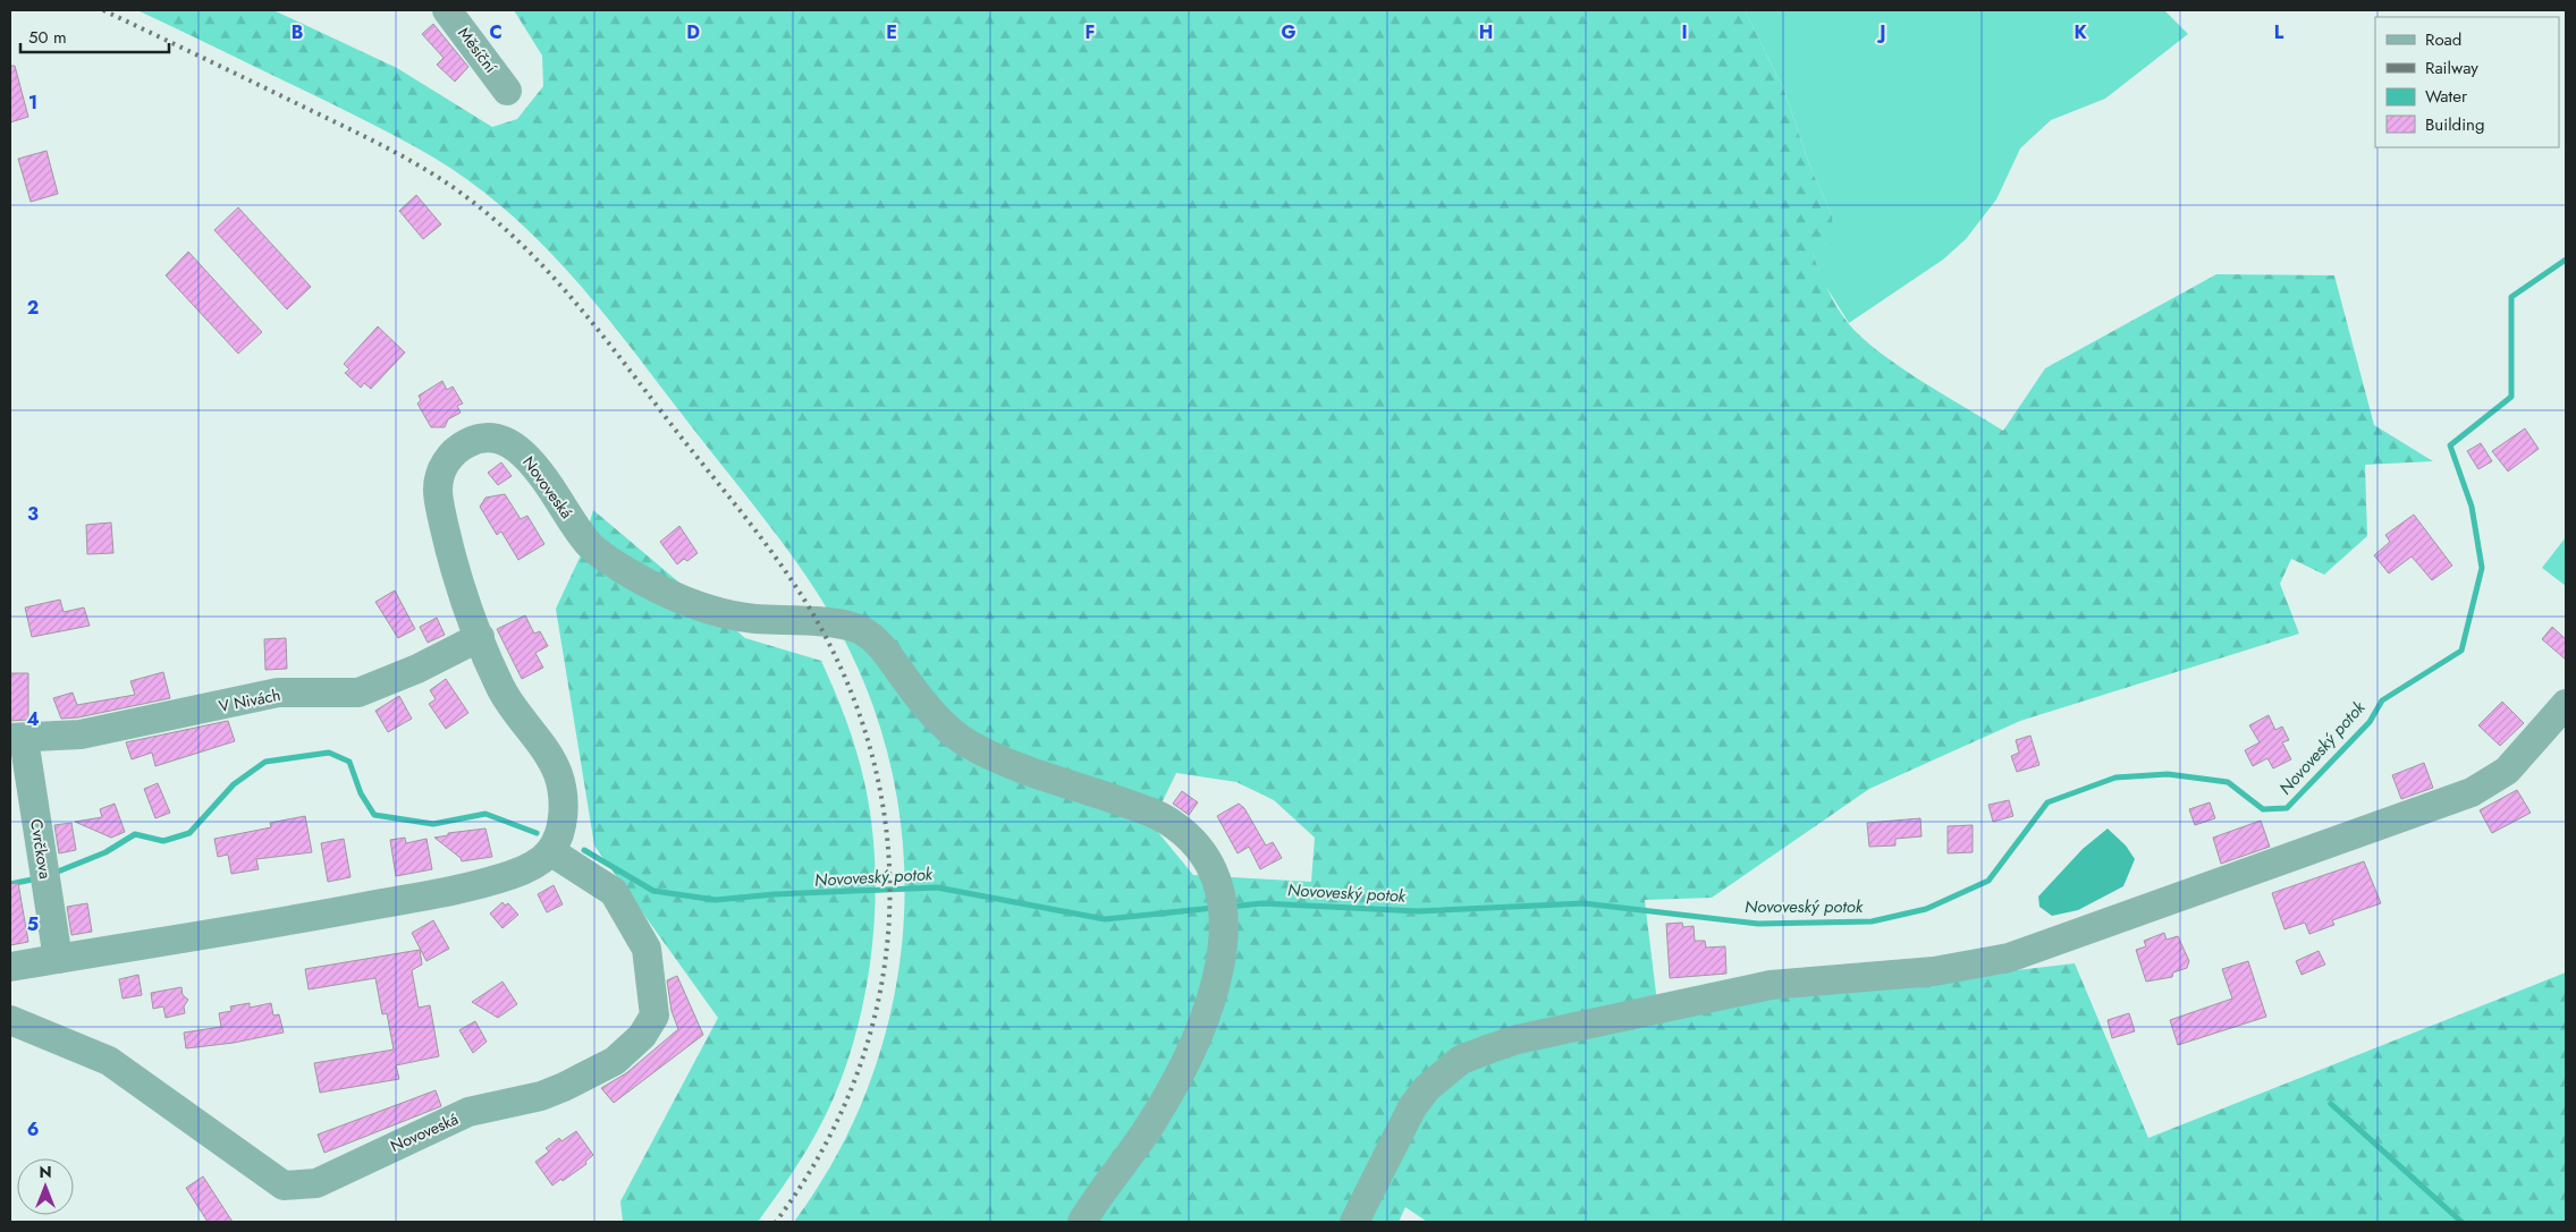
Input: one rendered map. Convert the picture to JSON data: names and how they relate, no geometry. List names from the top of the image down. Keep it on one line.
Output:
{"streets":{"street":["Měsíční","Novoveská","V Nivách","Cvrčkova"]},"crossings":[["Novoveská","V Nivách"],["V Nivách","Cvrčkova"]],"water":["Novoveský potok"],"legend":["Road","Railway","Water","Building"],"scale_bar":"50 m","north":"top","grid":{"columns":["B","C","D","E","F","G","H","I","J","K","L"],"rows":["1","2","3","4","5","6"]}}
